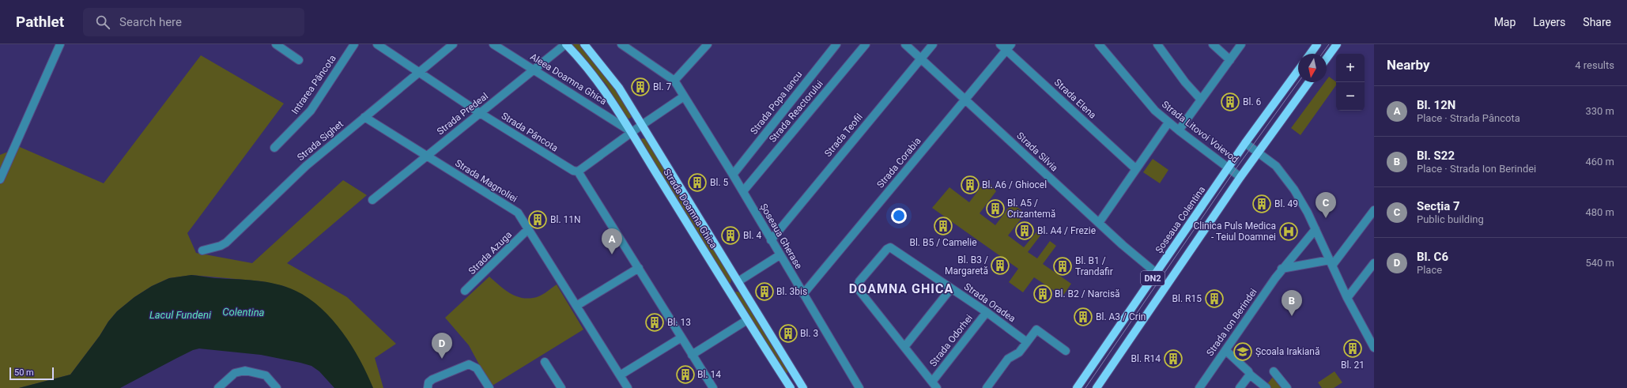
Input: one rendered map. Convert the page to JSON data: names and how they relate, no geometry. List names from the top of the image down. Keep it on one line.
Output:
{"streets":{"main road":["Strada Doamna Ghica","Șoseaua Colentina","DN2"],"street":["Aleea Doamna Ghica","Intrarea Pâncota","Strada Elena","Strada Popa Iancu","Strada Reactorului","Strada Predeal","Strada Pâncota","Strada Litovoi Voievod","Strada Teofil","Strada Sighet","Strada Silvia","Strada Corabia","Strada Magnoliei","Șoseaua Gherase","Strada Azuga","Strada Oradea","Strada Ion Berindei","Strada Odorhei"]},"crossings":[["Aleea Doamna Ghica","Strada Predeal"],["Aleea Doamna Ghica","Strada Doamna Ghica"],["Strada Elena","Strada Corabia"],["Strada Popa Iancu","Șoseaua Gherase"],["Strada Reactorului","Șoseaua Gherase"],["Strada Predeal","Strada Pâncota"],["Strada Predeal","Strada Magnoliei"],["Strada Predeal","Strada Doamna Ghica"],["Strada Pâncota","Strada Sighet"],["Strada Litovoi Voievod","Șoseaua Colentina"],["Strada Litovoi Voievod","DN2"],["Strada Teofil","Strada Silvia"],["Strada Teofil","Șoseaua Gherase"],["Strada Sighet","Strada Magnoliei"],["Strada Silvia","Strada Corabia"],["Strada Silvia","Șoseaua Colentina"],["Strada Corabia","Șoseaua Gherase"],["Strada Magnoliei","Strada Azuga"],["Strada Oradea","Strada Odorhei"]],"districts":["DOAMNA GHICA"],"water":["Colentina","Lacul Fundeni"],"places":{"building":["Bl. 7","Bl. 6","Bl. 5","Bl. A6 / Ghiocel","Bl. 49","Bl. A5 / Crizantemă","Bl. 11N","Bl. B5 / Camelie","Bl. A4 / Frezie","Bl. 4","Bl. B3 / Margaretă","Bl. B1 / Trandafir","Bl. 3bis","Bl. B2 / Narcisă","Bl. R15","Bl. A3 / Crin","Bl. 13","Bl. 3","Bl. 21","Bl. R14","Bl. 14"],"hospital":["Clinica Puls Medica - Teiul Doamnei"],"school or university":["Școala Irakiană"]},"scale_bar":"50 m","north":"bottom","page":{"header":"Pathlet","search":"Search here","nav":["Map","Layers","Share"],"heading":["Nearby","4 results"],"map_buttons":["+","−"],"list":[{"mark":"A","name":"Bl. 12N","note":"Place · Strada Pâncota","value":"330 m"},{"mark":"B","name":"Bl. S22","note":"Place · Strada Ion Berindei","value":"460 m"},{"mark":"C","name":"Secția 7","note":"Public building","value":"480 m"},{"mark":"D","name":"Bl. C6","note":"Place","value":"540 m"}],"pins":["C","A","B","D"],"scale":"50 m"}}
